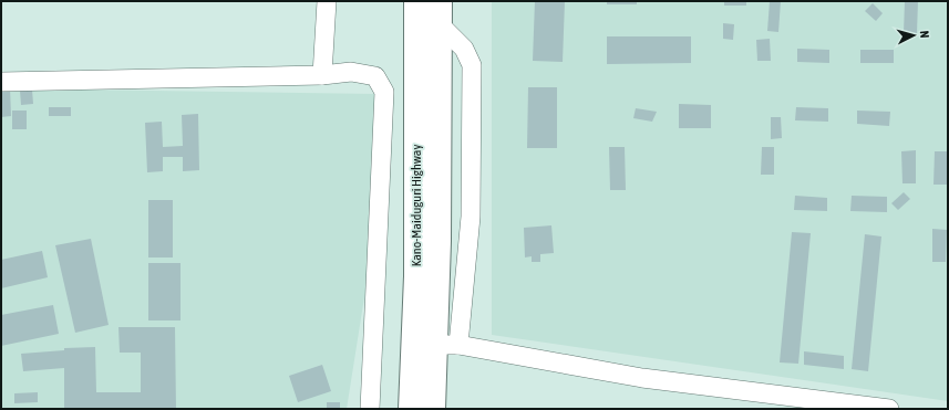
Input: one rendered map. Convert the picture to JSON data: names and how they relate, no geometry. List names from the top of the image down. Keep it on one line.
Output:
{"streets":{"highway":["Kano-Maiduguri Highway"]},"north":"right"}
